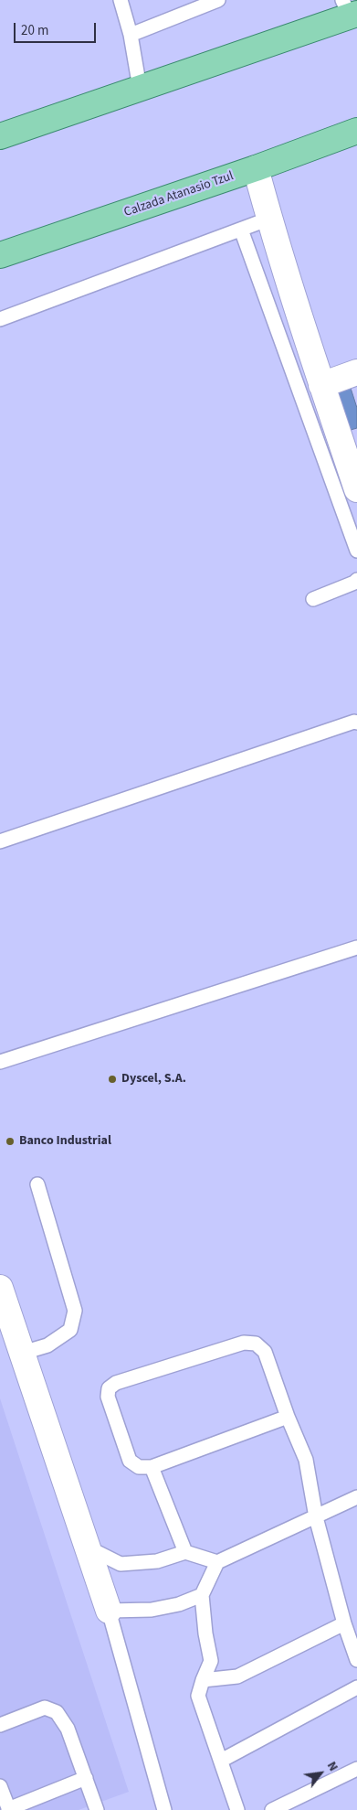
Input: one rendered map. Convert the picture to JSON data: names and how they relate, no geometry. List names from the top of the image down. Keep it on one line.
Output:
{"streets":{"main road":["Calzada Atanasio Tzul"]},"places":["Dyscel, S.A.","Banco Industrial"],"scale_bar":"20 m","north":"top right"}
